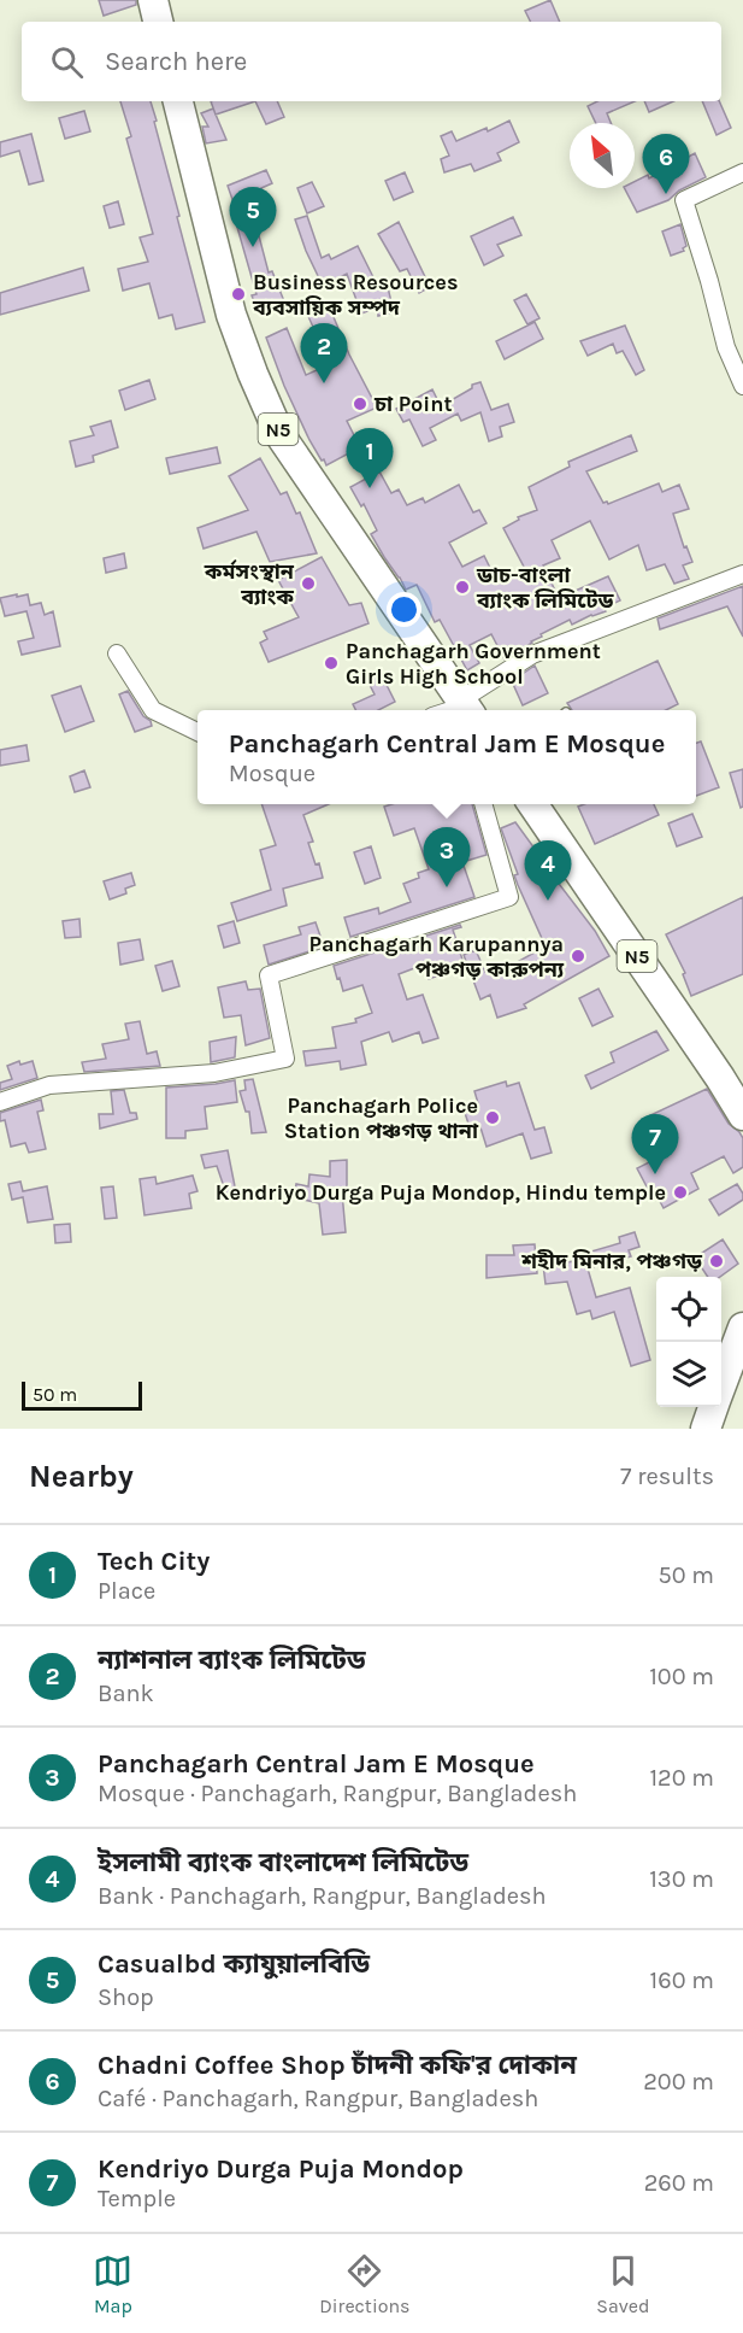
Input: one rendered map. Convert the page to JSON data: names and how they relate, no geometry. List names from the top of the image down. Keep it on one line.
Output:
{"streets":{"highway":["N5"]},"places":["Business Resources ব্যবসায়িক সম্পদ","চা Point","কর্মসংস্থান ব্যাংক","ডাচ-বাংলা ব্যাংক লিমিটেড","Panchagarh Government Girls High School","Panchagarh Karupannya পঞ্চগড় কারুপন্য","Panchagarh Police Station পঞ্চগড় থানা","Kendriyo Durga Puja Mondop, Hindu temple","শহীদ মিনার, পঞ্চগড়"],"scale_bar":"50 m","north":"top left","page":{"search":"Search here","pins":["6","5","2","1","3","4","7"],"popup":["Panchagarh Central Jam E Mosque","Mosque"],"scale":"50 m","heading":["Nearby","7 results"],"list":[{"mark":"1","name":"Tech City","note":"Place","value":"50 m"},{"mark":"2","name":"ন্যাশনাল ব্যাংক লিমিটেড","note":"Bank","value":"100 m"},{"mark":"3","name":"Panchagarh Central Jam E Mosque","note":"Mosque · Panchagarh, Rangpur, Bangladesh","value":"120 m"},{"mark":"4","name":"ইসলামী ব্যাংক বাংলাদেশ লিমিটেড","note":"Bank · Panchagarh, Rangpur, Bangladesh","value":"130 m"},{"mark":"5","name":"Casualbd ক্যাযুয়ালবিডি","note":"Shop","value":"160 m"},{"mark":"6","name":"Chadni Coffee Shop চাঁদনী কফি'র দোকান","note":"Café · Panchagarh, Rangpur, Bangladesh","value":"200 m"},{"mark":"7","name":"Kendriyo Durga Puja Mondop","note":"Temple","value":"260 m"}],"nav":["Map","Directions","Saved"]}}
